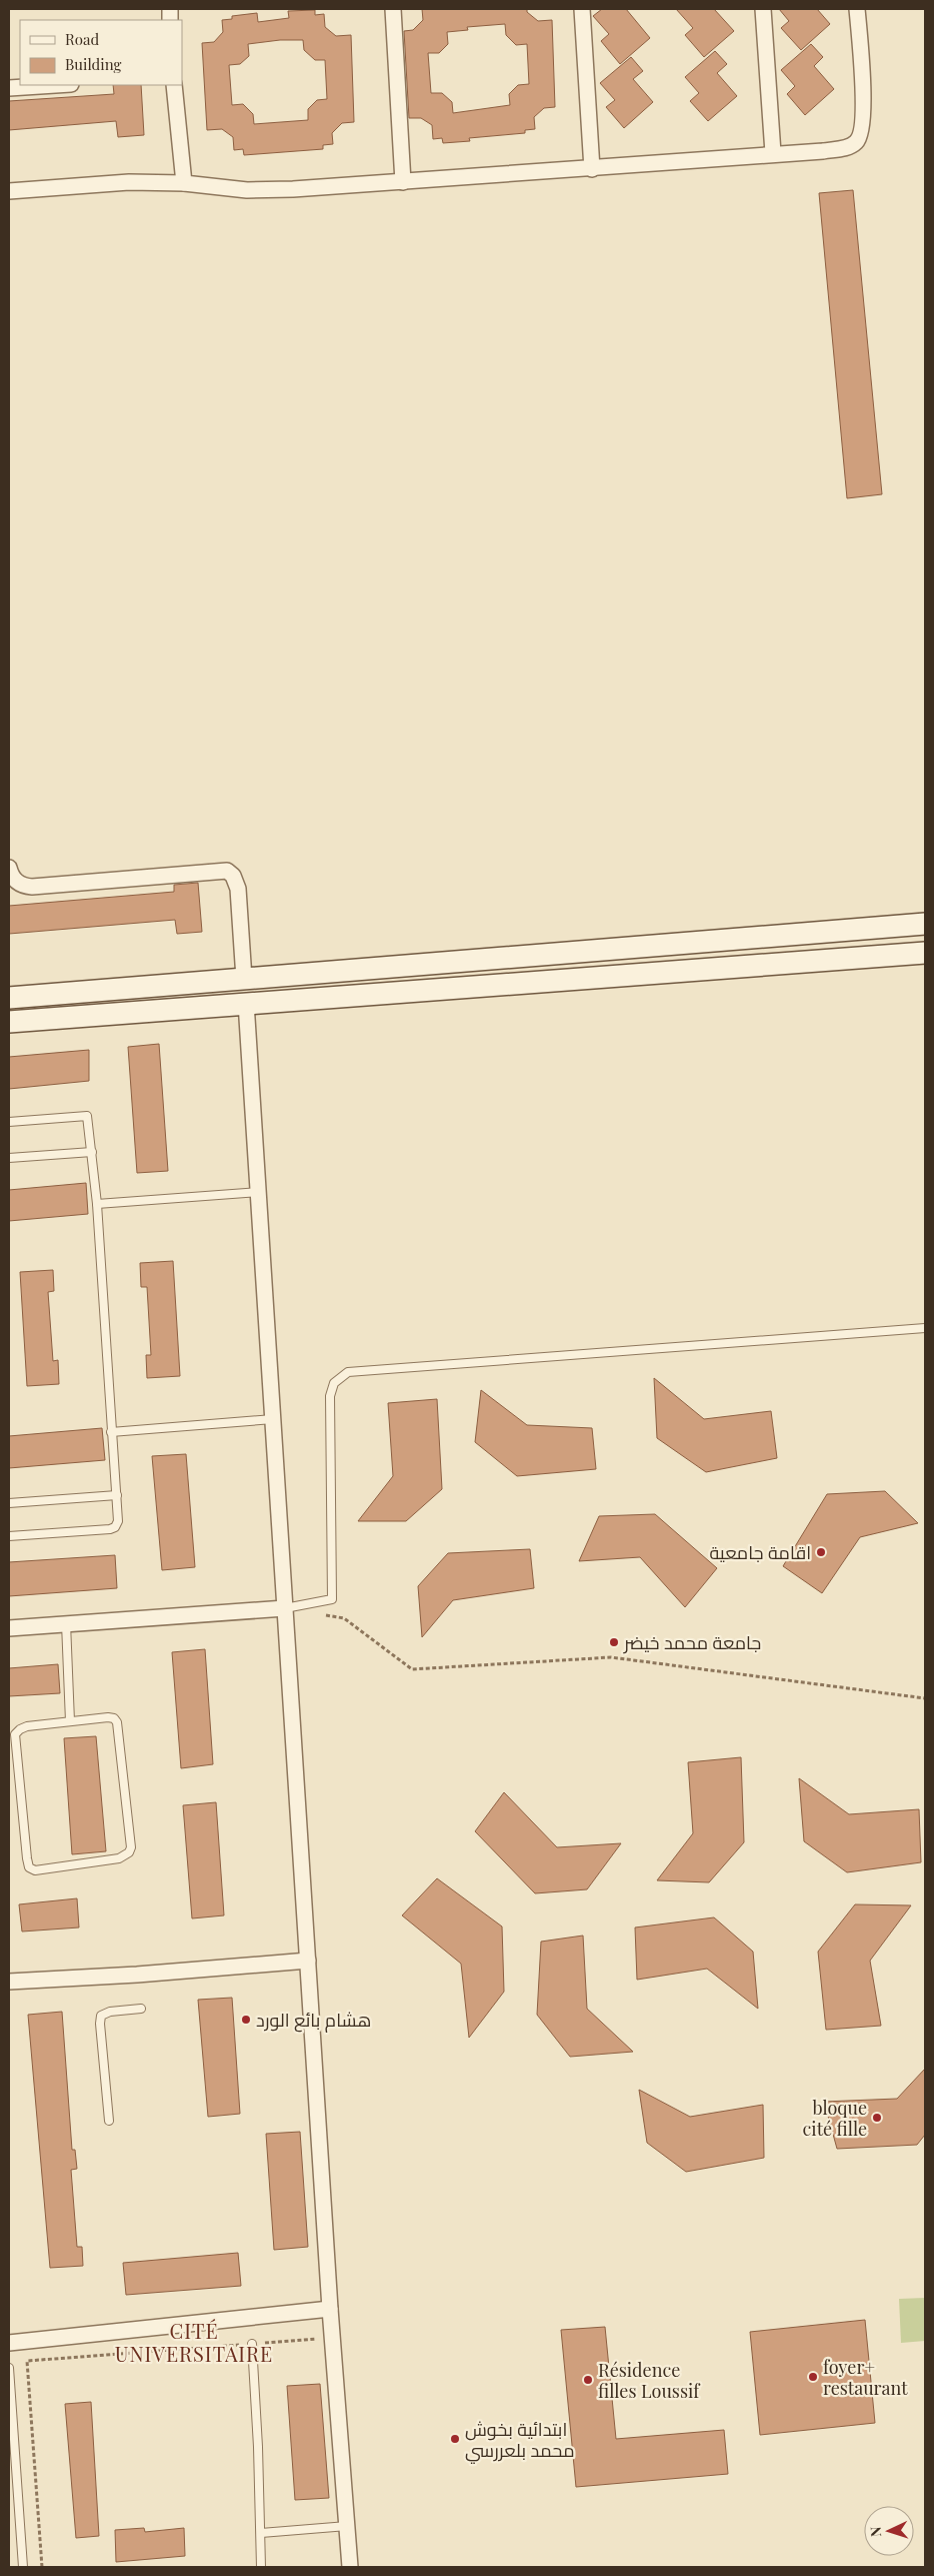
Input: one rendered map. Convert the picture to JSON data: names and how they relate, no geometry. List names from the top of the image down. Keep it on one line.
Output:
{"districts":["CITÉ UNIVERSITAIRE"],"places":["اقامة جامعية","جامعة محمد خيضر","هشام بائع الورد","bloque cité fille","foyer+ restaurant","Résidence filles Loussif","ابتدائية بخوش محمد بلعررسي"],"legend":["Road","Building"],"north":"left"}
